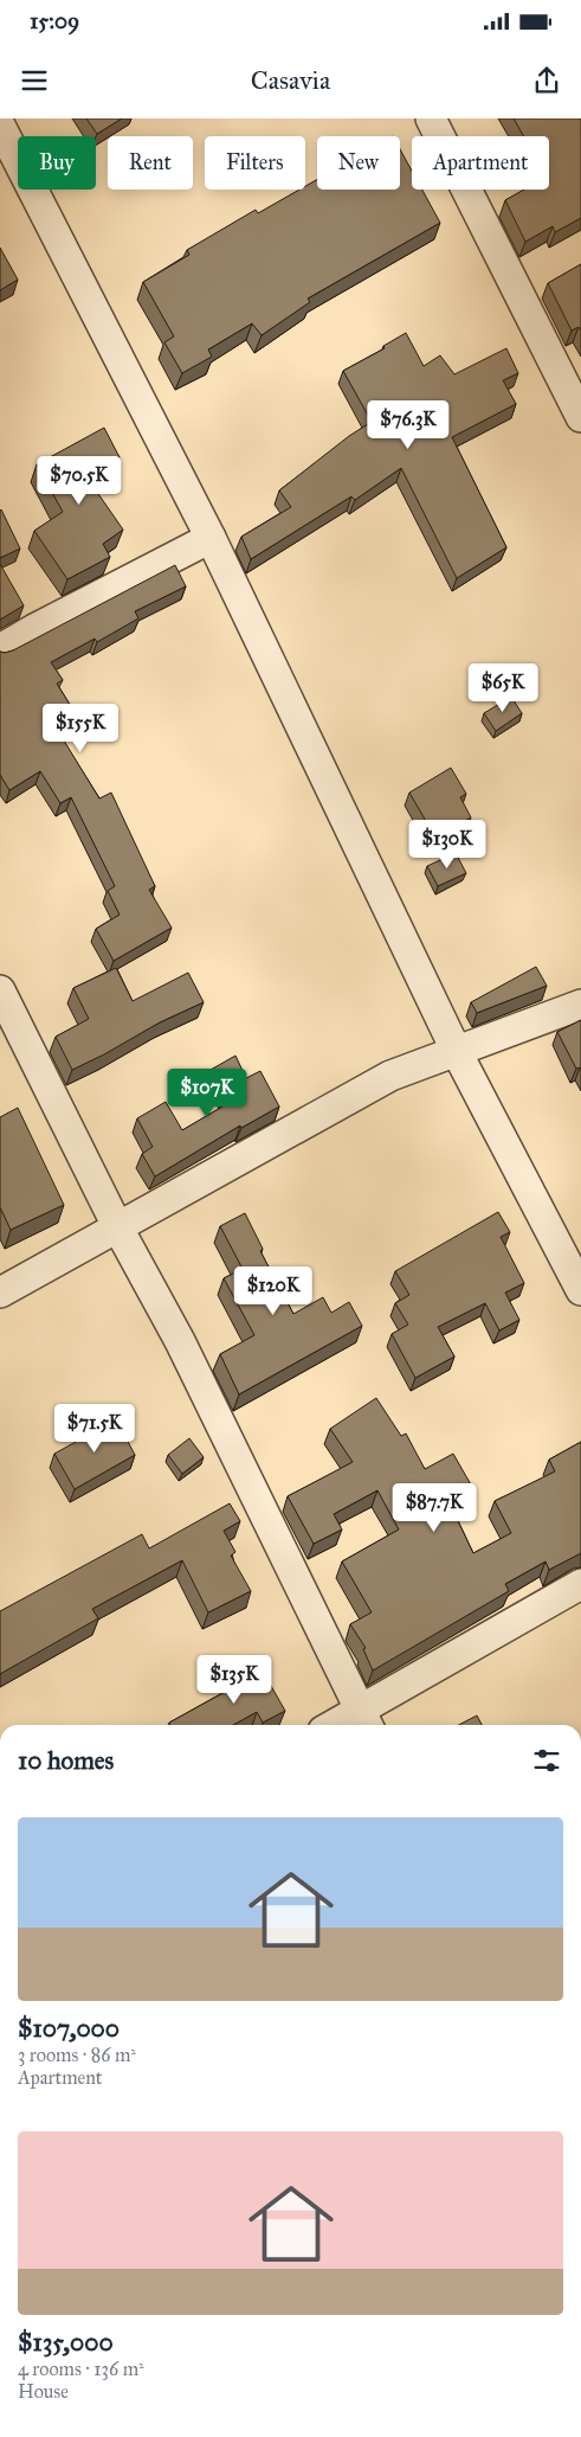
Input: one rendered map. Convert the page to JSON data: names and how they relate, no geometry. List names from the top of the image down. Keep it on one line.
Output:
{"page":{"status":"15:09","header":"Casavia","chip":["Buy","Rent","Filters","New","Apartment"],"price":["$76.3K","$70.5K","$65K","$155K","$130K","$107K","$120K","$71.5K","$87.7K","$135K"],"heading":"10 homes","list":[{"name":"$107,000","note":"3 rooms · 86 m² · Apartment"},{"name":"$135,000","note":"4 rooms · 136 m² · House"}]}}
